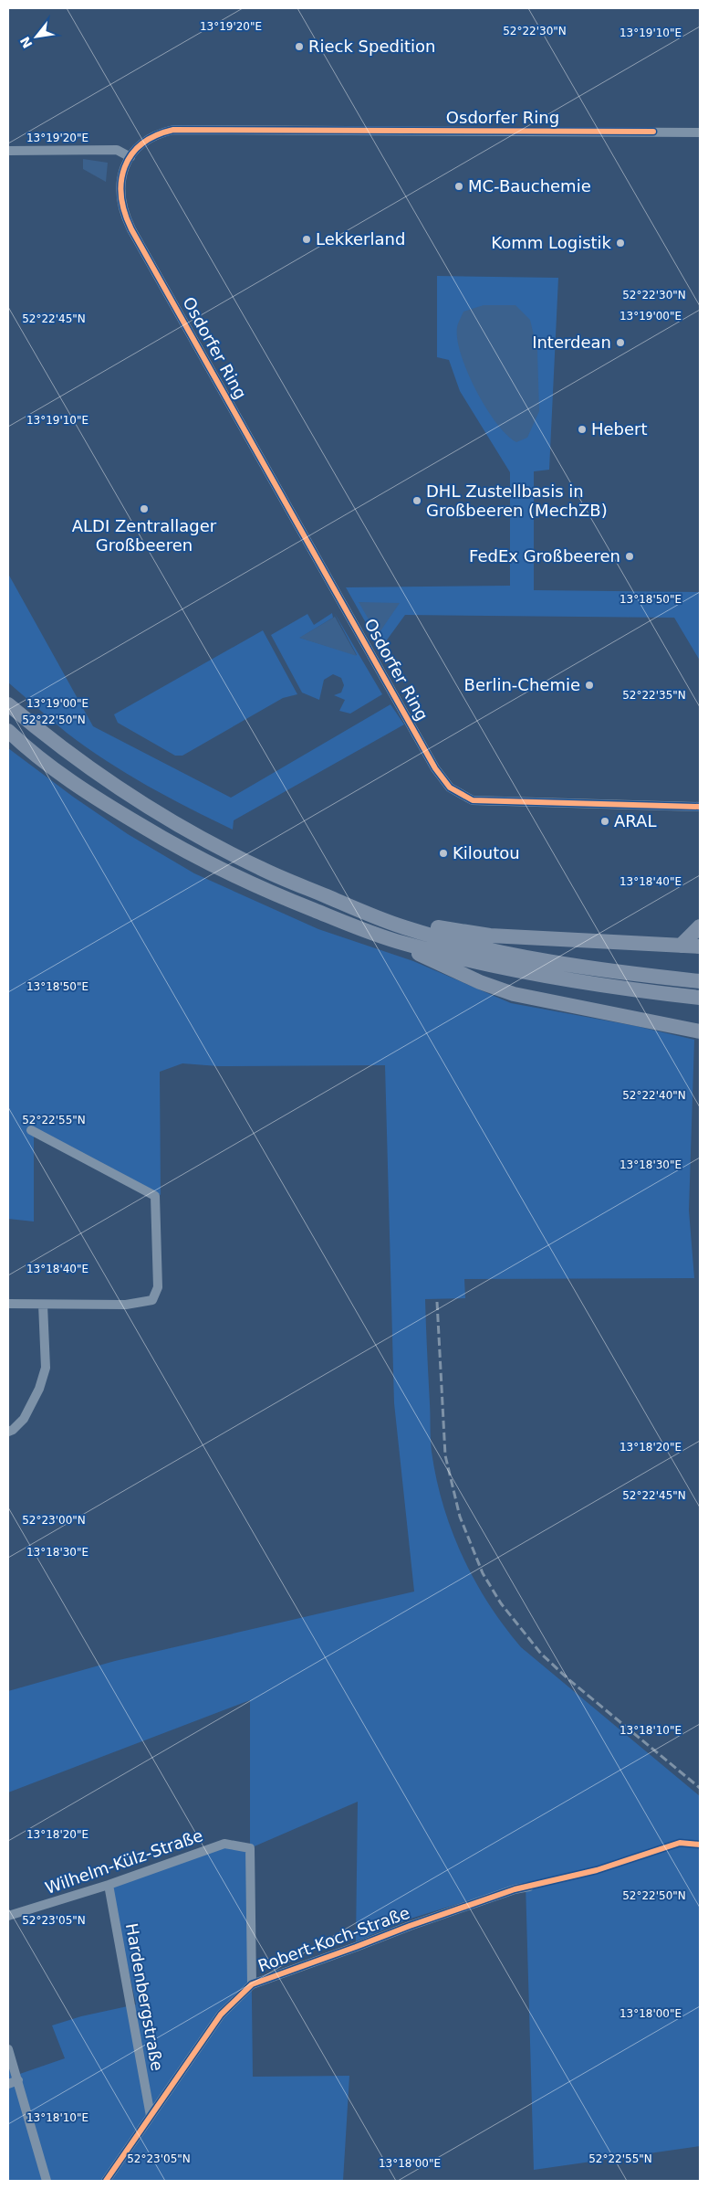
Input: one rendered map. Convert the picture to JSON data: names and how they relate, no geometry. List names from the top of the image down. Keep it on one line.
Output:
{"streets":{"street":["Osdorfer Ring","Wilhelm-Külz-Straße","Robert-Koch-Straße","Hardenbergstraße"]},"crossings":[["Wilhelm-Külz-Straße","Robert-Koch-Straße"],["Wilhelm-Külz-Straße","Hardenbergstraße"],["Robert-Koch-Straße","Hardenbergstraße"]],"places":["Rieck Spedition","MC-Bauchemie","Lekkerland","Komm Logistik","Interdean","Hebert","DHL Zustellbasis in Großbeeren (MechZB)","ALDI Zentrallager Großbeeren","FedEx Großbeeren","Berlin-Chemie","ARAL","Kiloutou"],"north":"bottom left","coordinates":["13°19'20\"E","52°22'30\"N","13°19'10\"E","13°19'00\"E","52°22'45\"N","13°18'50\"E","52°22'35\"N","52°22'50\"N","13°18'40\"E","52°22'40\"N","52°22'55\"N","13°18'30\"E","13°18'20\"E","52°23'00\"N","13°18'10\"E","52°23'05\"N","13°18'00\"E"]}
